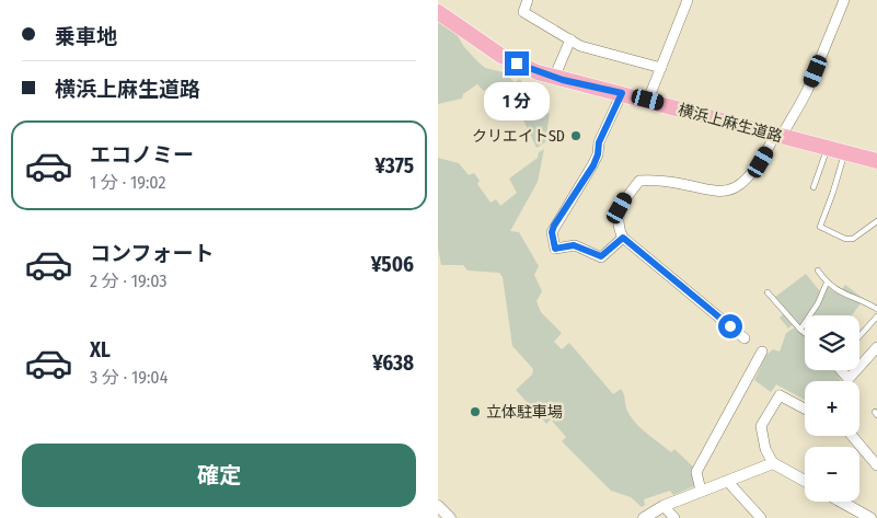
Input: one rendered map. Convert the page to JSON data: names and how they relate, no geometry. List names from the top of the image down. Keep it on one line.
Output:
{"streets":{"main road":["横浜上麻生道路"]},"places":["クリエイトSD","立体駐車場"],"page":{"banner":["乗車地","横浜上麻生道路"],"bubble":"1 分","list":[{"name":"エコノミー","note":"1 分 · 19:02","value":"¥375"},{"name":"コンフォート","note":"2 分 · 19:03","value":"¥506"},{"name":"XL","note":"3 分 · 19:04","value":"¥638"}],"map_buttons":["+","−"],"buttons":"確定"}}
